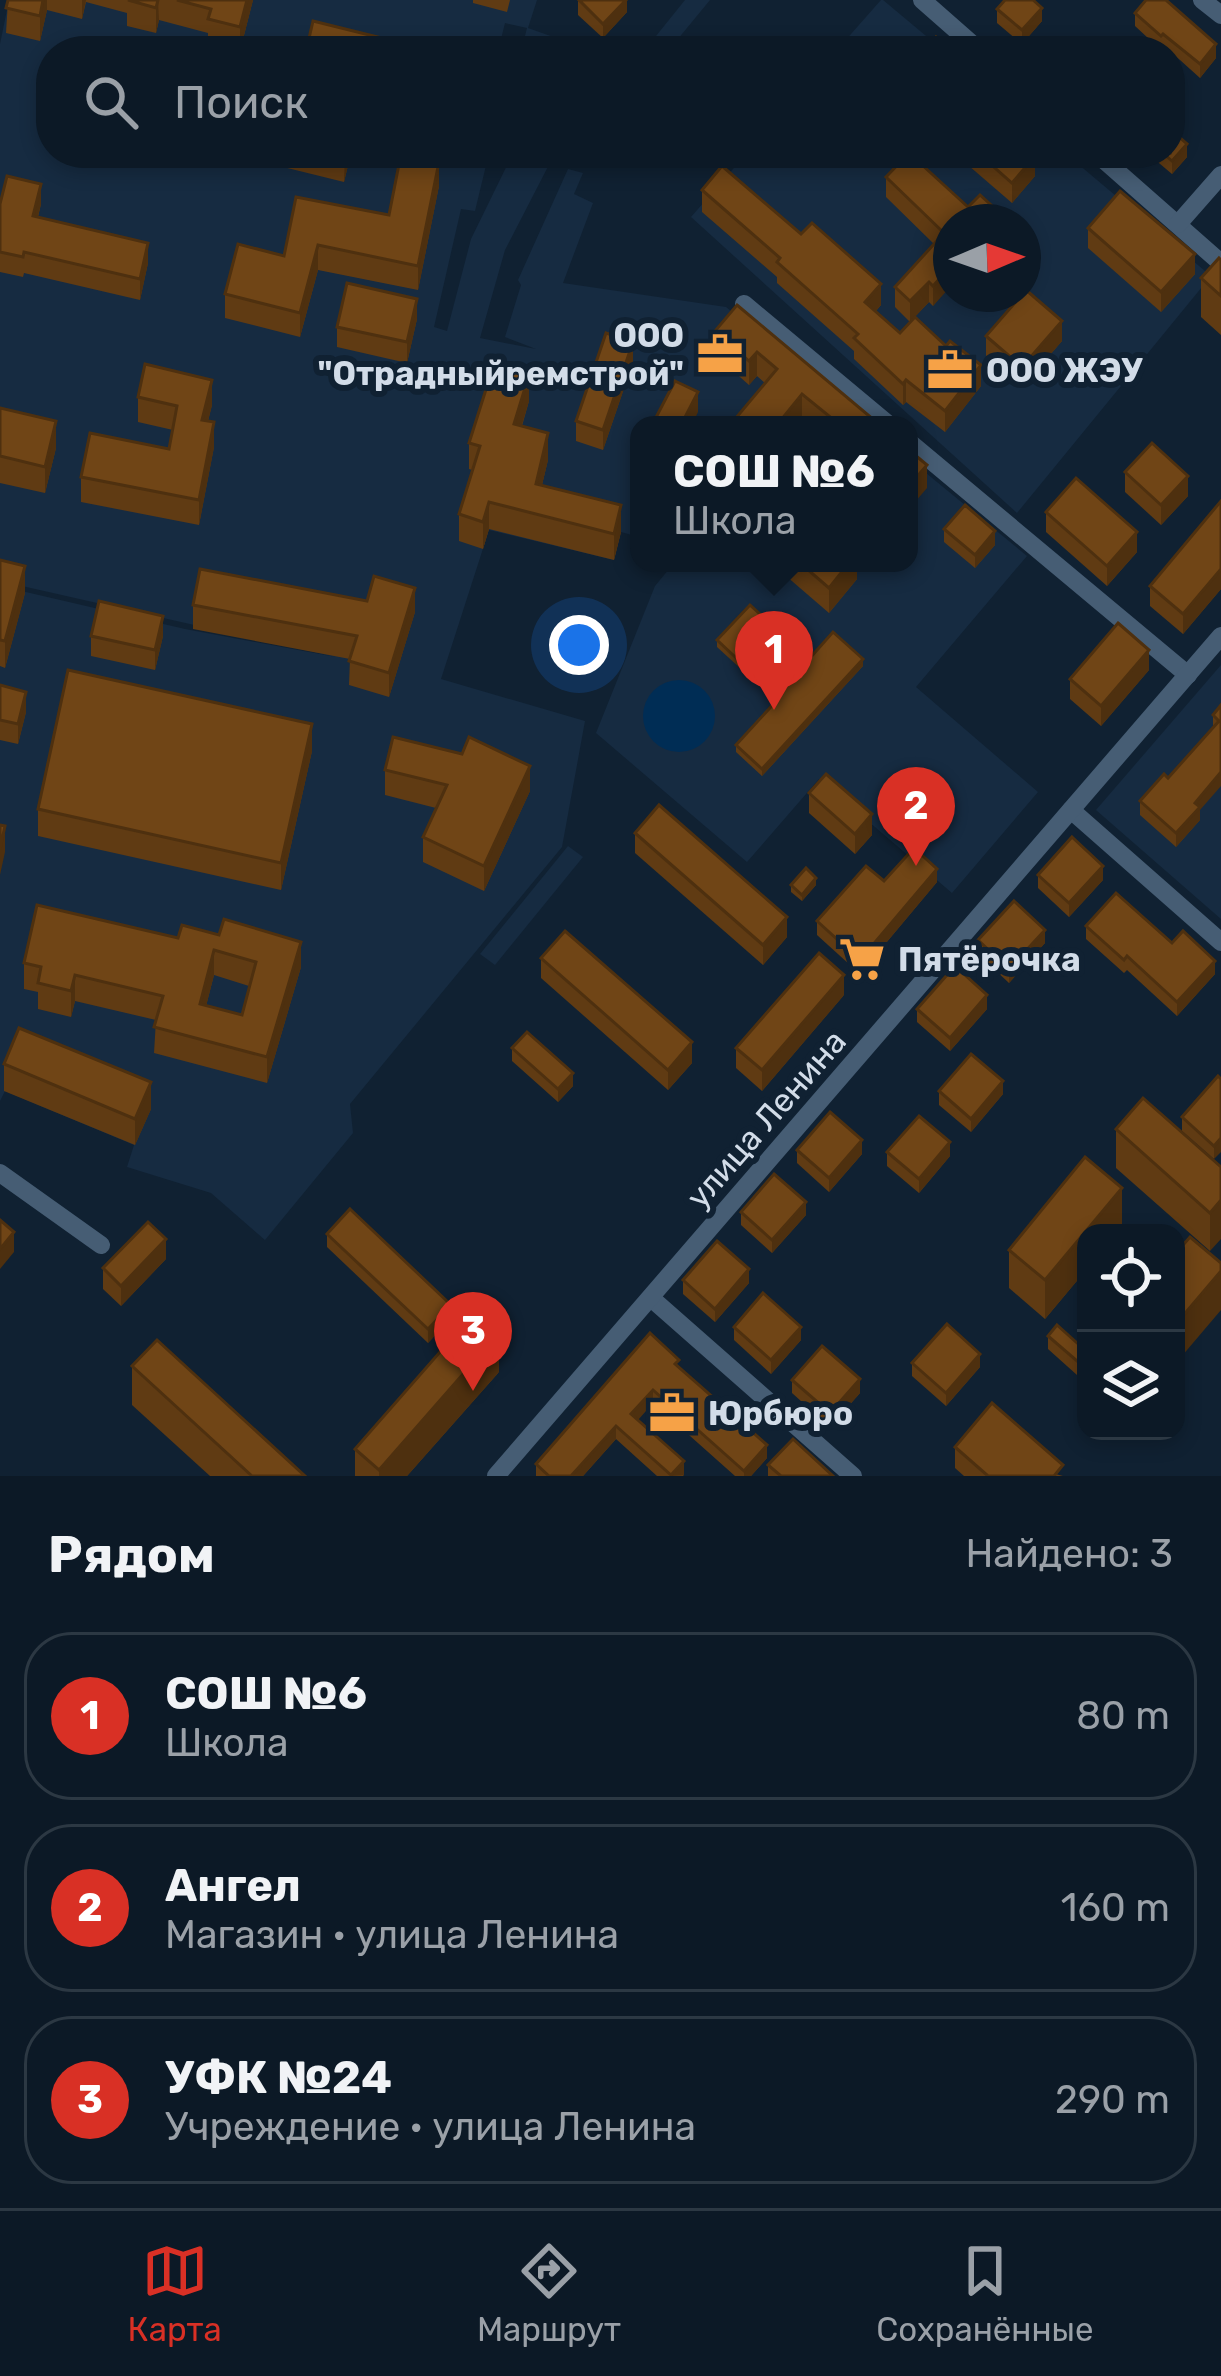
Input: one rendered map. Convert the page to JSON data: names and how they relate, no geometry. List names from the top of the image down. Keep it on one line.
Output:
{"streets":{"street":["улица Ленина"]},"places":{"office":["ООО \"Отрадныйремстрой\"","ООО ЖЭУ","Юрбюро"],"supermarket":["Пятёрочка"]},"north":"right","page":{"search":"Поиск","popup":["СОШ №6","Школа"],"pins":["1","2","3"],"heading":["Рядом","Найдено: 3"],"list":[{"mark":"1","name":"СОШ №6","note":"Школа","value":"80 m"},{"mark":"2","name":"Ангел","note":"Магазин · улица Ленина","value":"160 m"},{"mark":"3","name":"УФК №24","note":"Учреждение · улица Ленина","value":"290 m"}],"nav":["Карта","Маршрут","Сохранённые"]}}
